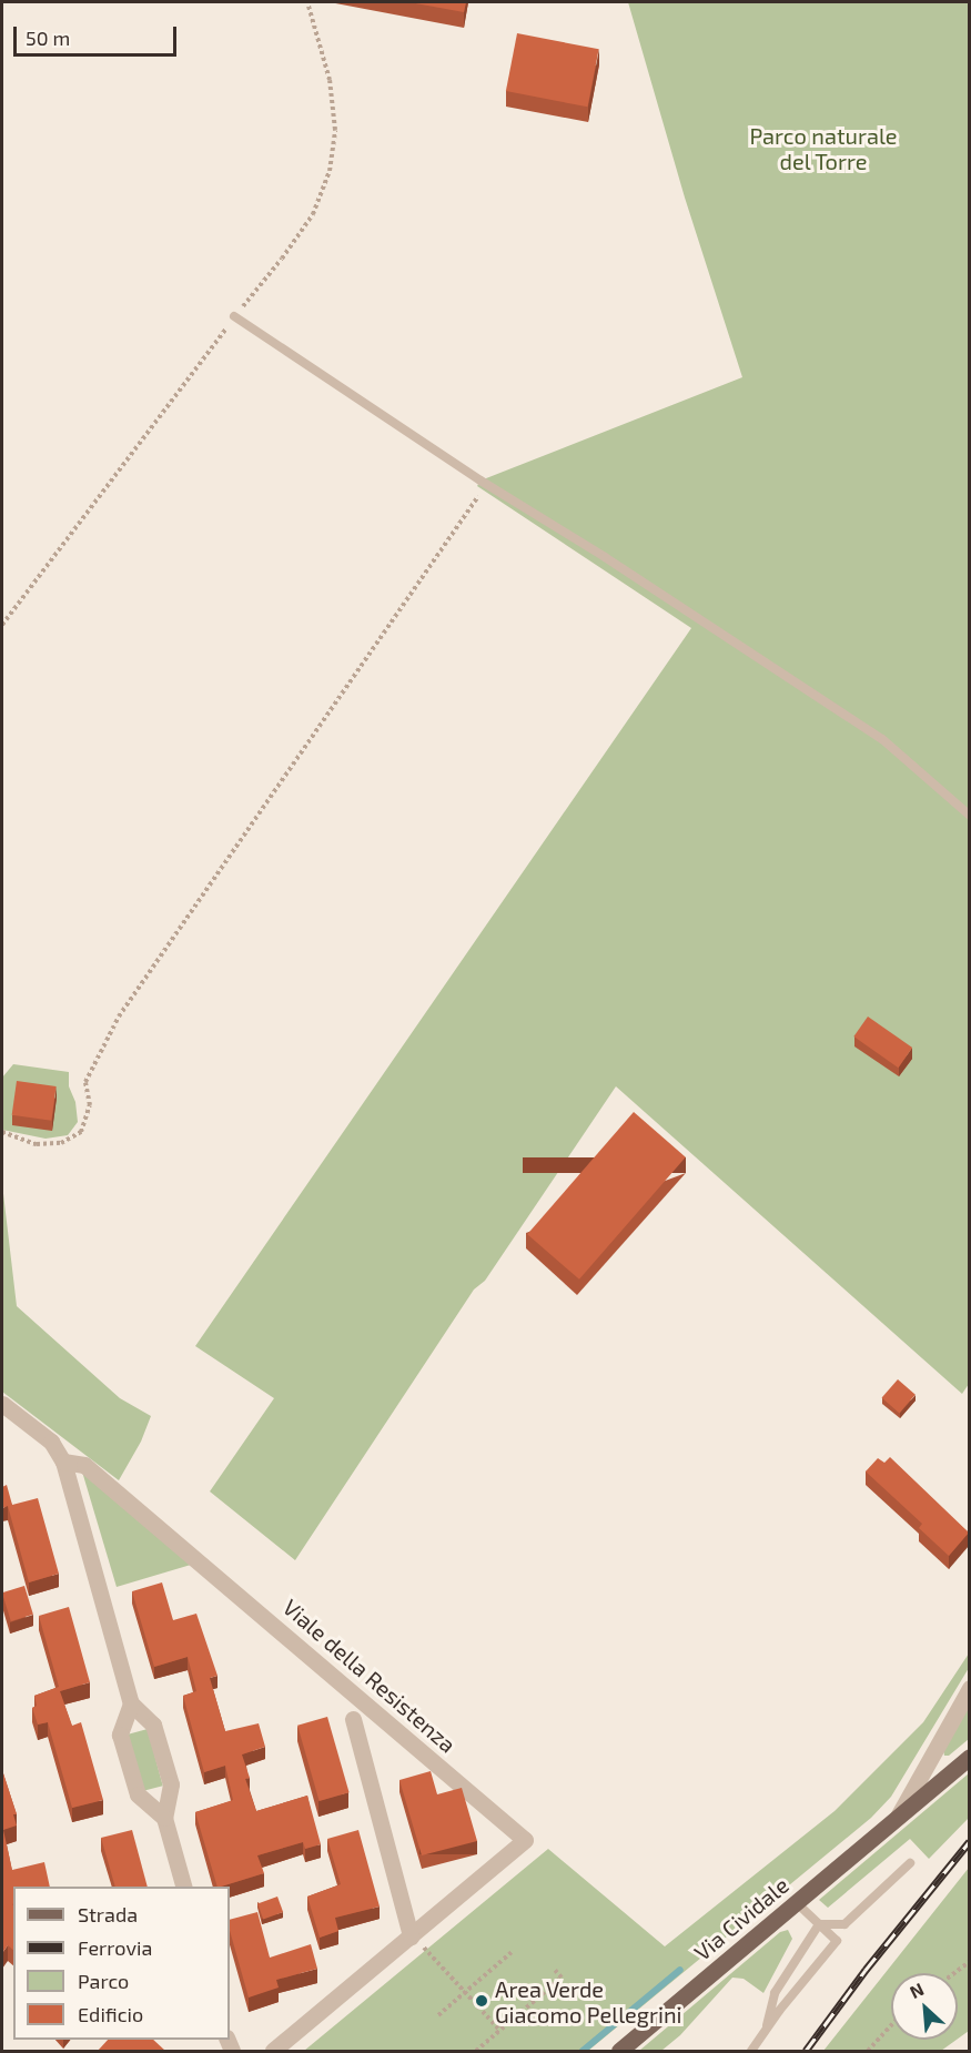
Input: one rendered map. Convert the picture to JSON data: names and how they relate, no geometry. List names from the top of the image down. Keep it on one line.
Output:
{"streets":{"main road":["Via Cividale"],"street":["Viale della Resistenza"]},"parks":["Parco naturale del Torre"],"places":["Area Verde Giacomo Pellegrini"],"legend":["Strada","Ferrovia","Parco","Edificio"],"scale_bar":"50 m","north":"top left"}
